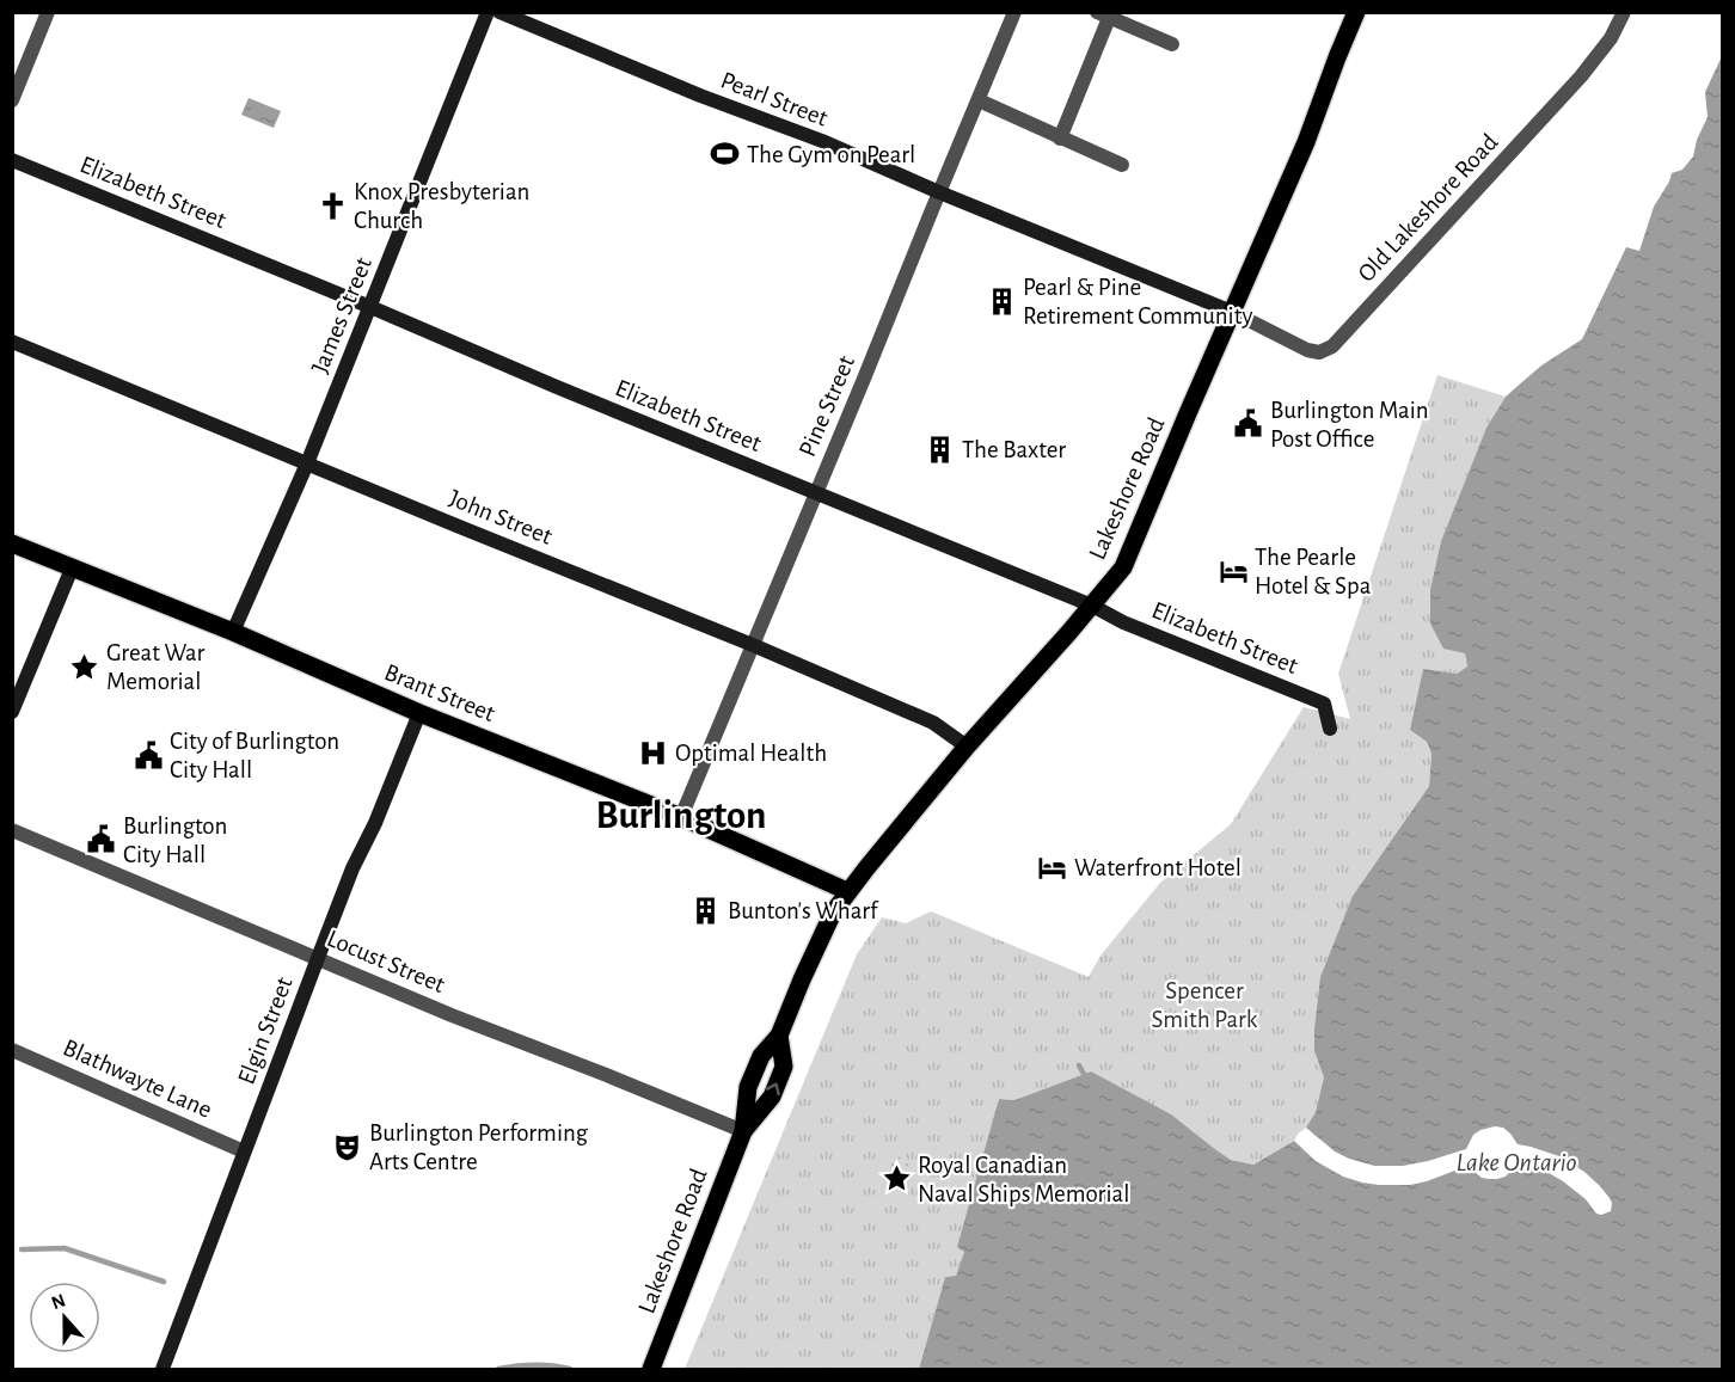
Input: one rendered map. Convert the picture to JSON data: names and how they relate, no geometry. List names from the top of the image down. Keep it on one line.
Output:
{"streets":{"main road":["Lakeshore Road","Brant Street"],"street":["Pearl Street","Elizabeth Street","Old Lakeshore Road","James Street","Pine Street","John Street","Locust Street","Elgin Street","Blathwayte Lane"]},"crossings":[["Pearl Street","Old Lakeshore Road"],["Pearl Street","Pine Street"],["Pearl Street","Lakeshore Road"],["Elizabeth Street","James Street"],["Elizabeth Street","Pine Street"],["Elizabeth Street","Lakeshore Road"],["Old Lakeshore Road","Lakeshore Road"],["James Street","John Street"],["James Street","Brant Street"],["Pine Street","John Street"],["Pine Street","Brant Street"],["Lakeshore Road","John Street"],["Lakeshore Road","Brant Street"],["Lakeshore Road","Locust Street"],["Brant Street","Elgin Street"],["Locust Street","Elgin Street"],["Elgin Street","Blathwayte Lane"]],"districts":["Burlington"],"water":["Lake Ontario"],"parks":["Spencer Smith Park"],"places":{"sports":["The Gym on Pearl"],"church":["Knox Presbyterian Church"],"building":["Pearl & Pine Retirement Community","The Baxter","Bunton's Wharf"],"public building":["Burlington Main Post Office","City of Burlington City Hall","Burlington City Hall"],"hotel":["The Pearle Hotel & Spa","Waterfront Hotel"],"place":["Great War Memorial","Royal Canadian Naval Ships Memorial"],"hospital":["Optimal Health"],"theatre":["Burlington Performing Arts Centre"]},"north":"top"}
